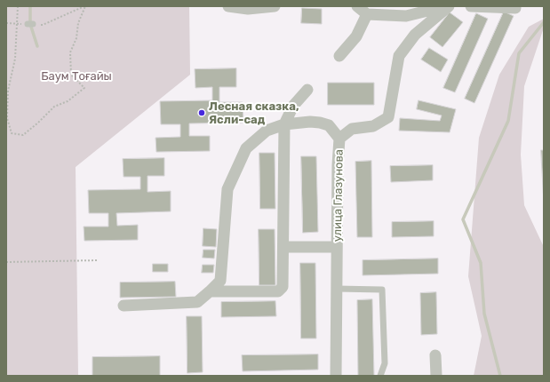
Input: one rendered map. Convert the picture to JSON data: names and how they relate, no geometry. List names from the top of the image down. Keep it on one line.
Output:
{"streets":{"street":["улица Глазунова"]},"parks":["Баум Тоғайы"],"places":["Лесная сказка, Ясли-сад"]}
